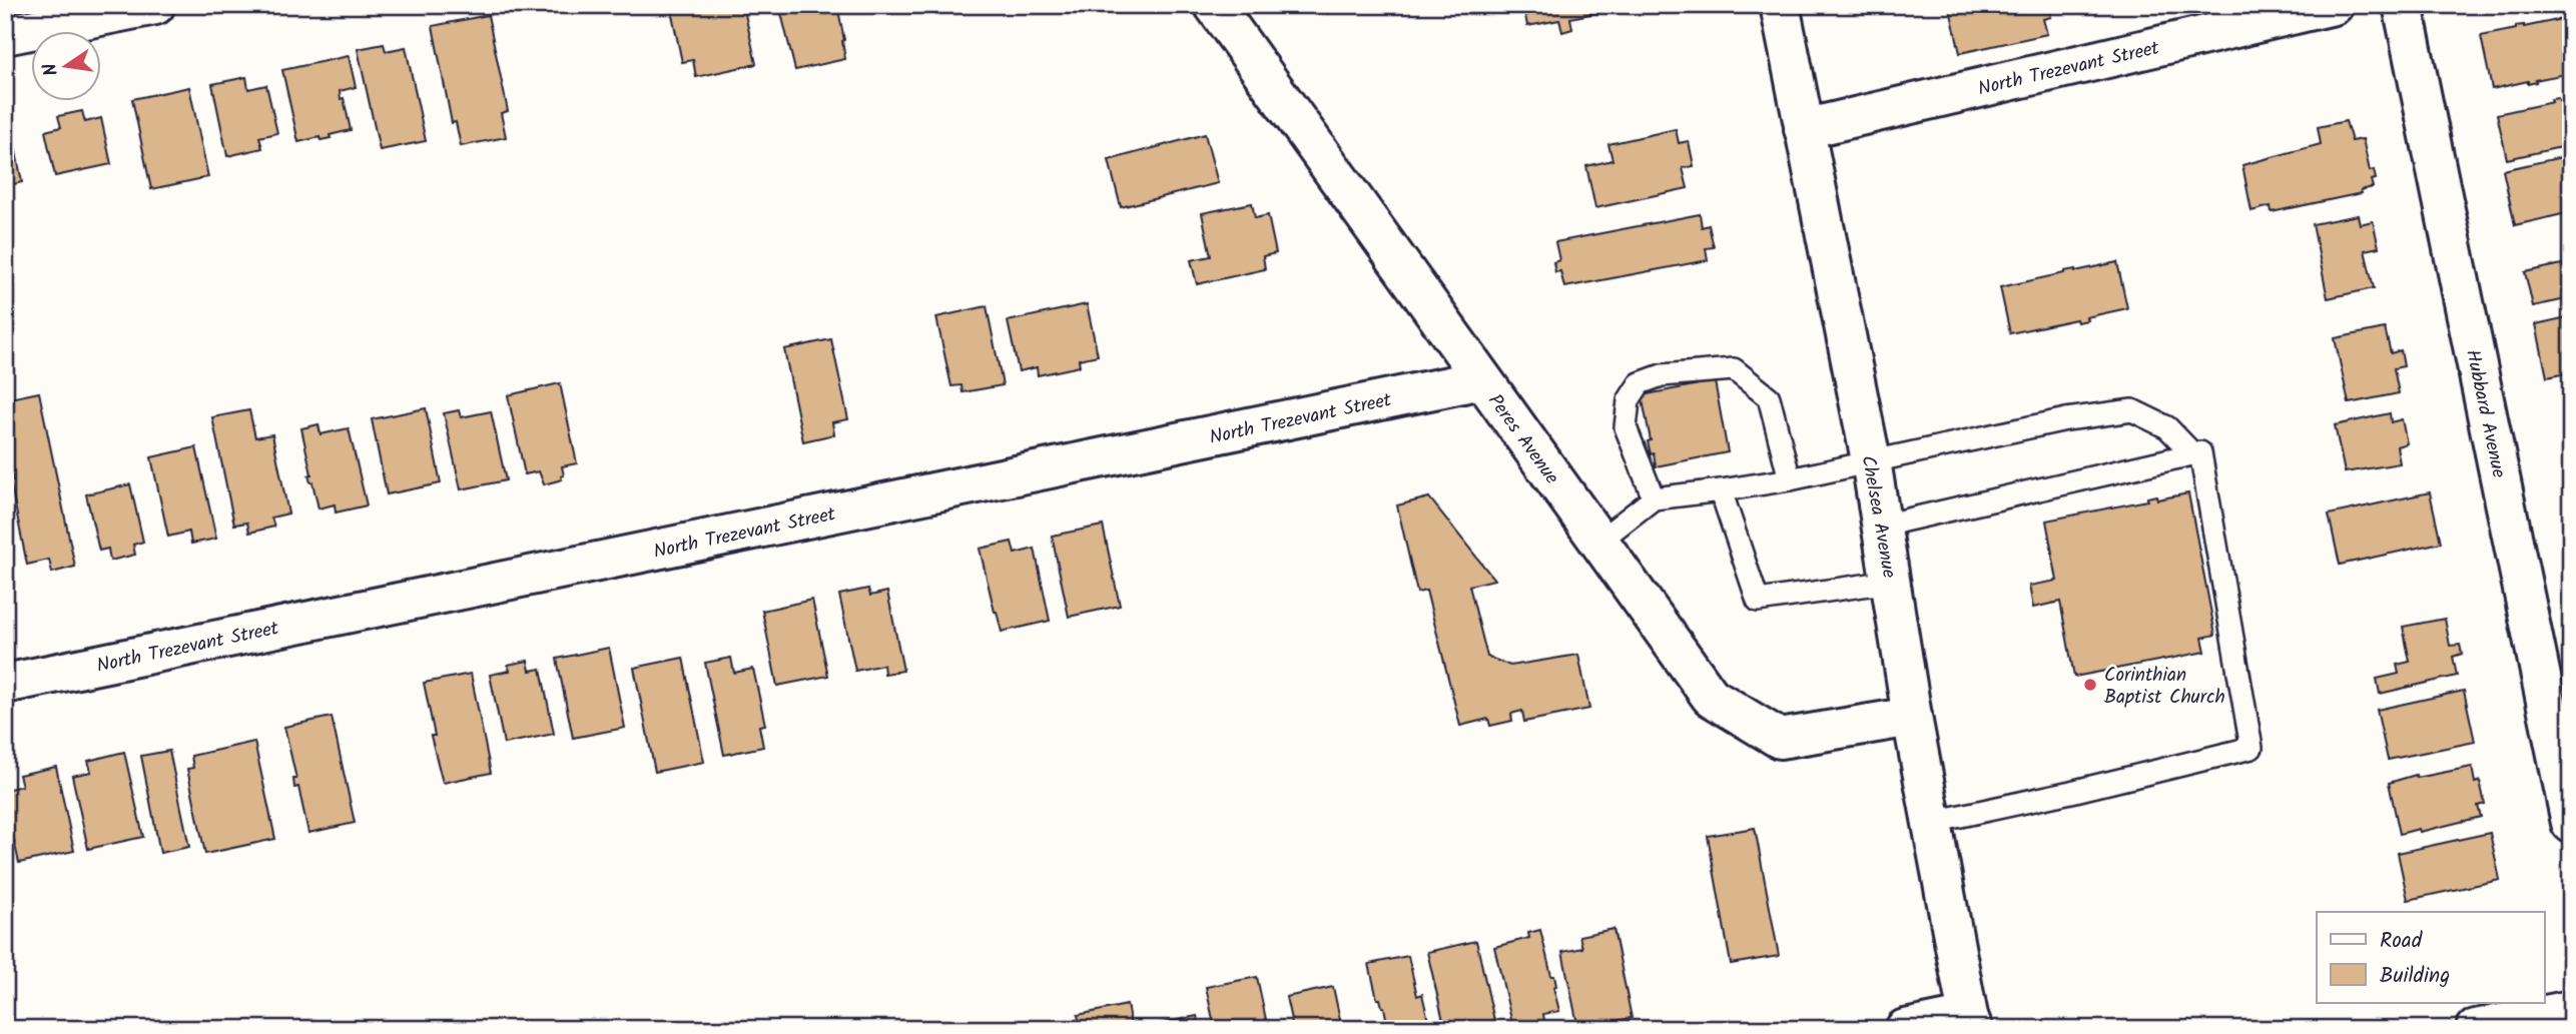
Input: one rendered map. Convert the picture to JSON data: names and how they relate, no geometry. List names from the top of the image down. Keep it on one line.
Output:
{"streets":{"street":["North Trezevant Street","Hubbard Avenue","Peres Avenue","Chelsea Avenue"]},"crossings":[["North Trezevant Street","Peres Avenue"],["North Trezevant Street","Chelsea Avenue"],["Peres Avenue","Chelsea Avenue"]],"places":["Corinthian Baptist Church"],"legend":["Road","Building"],"north":"left"}
